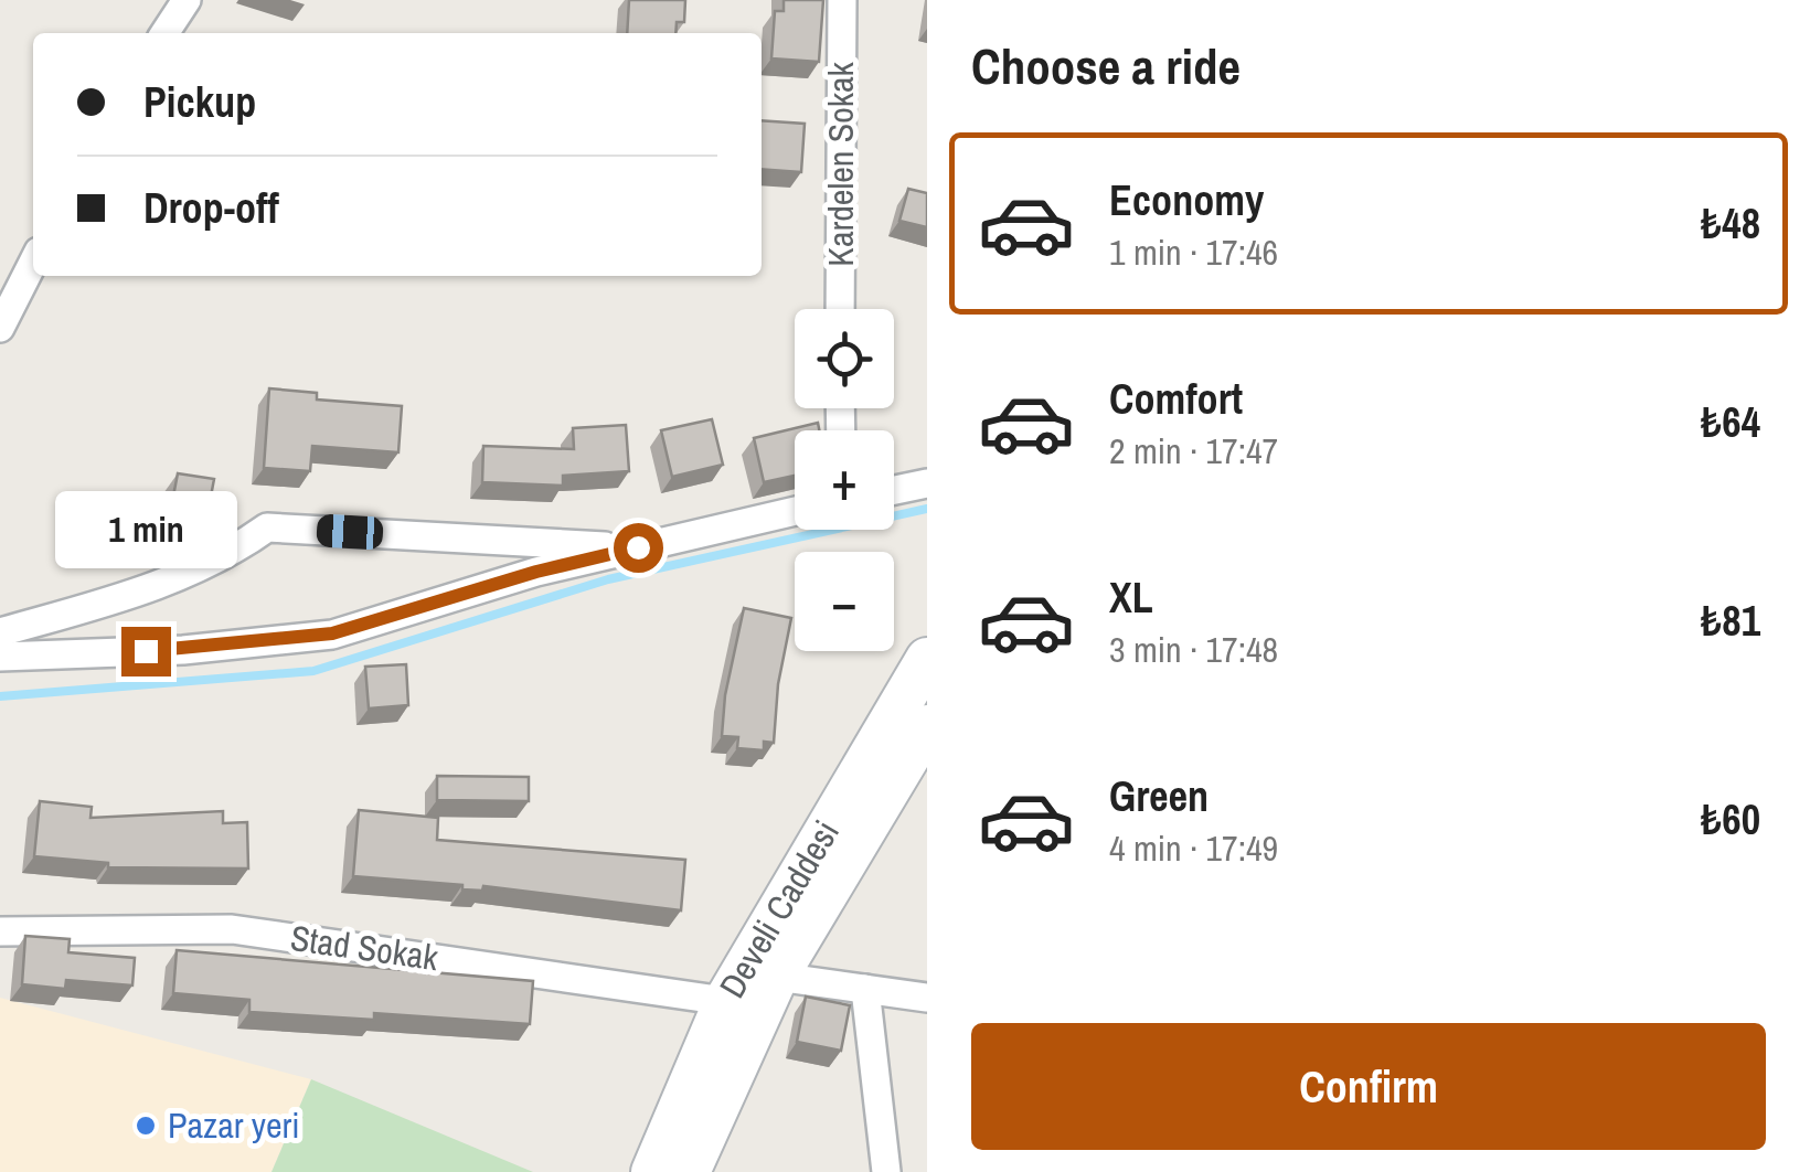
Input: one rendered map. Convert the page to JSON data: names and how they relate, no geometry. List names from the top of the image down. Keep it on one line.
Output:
{"streets":{"main road":["Develi Caddesi"],"street":["Kardelen Sokak","Stad Sokak"]},"crossings":[["Develi Caddesi","Stad Sokak"]],"places":["Pazar yeri"],"page":{"heading":"Choose a ride","banner":["Pickup","Drop-off"],"list":[{"name":"Economy","note":"1 min · 17:46","value":"₺48"},{"name":"Comfort","note":"2 min · 17:47","value":"₺64"},{"name":"XL","note":"3 min · 17:48","value":"₺81"},{"name":"Green","note":"4 min · 17:49","value":"₺60"}],"map_buttons":["+","−"],"bubble":"1 min","buttons":"Confirm"}}
